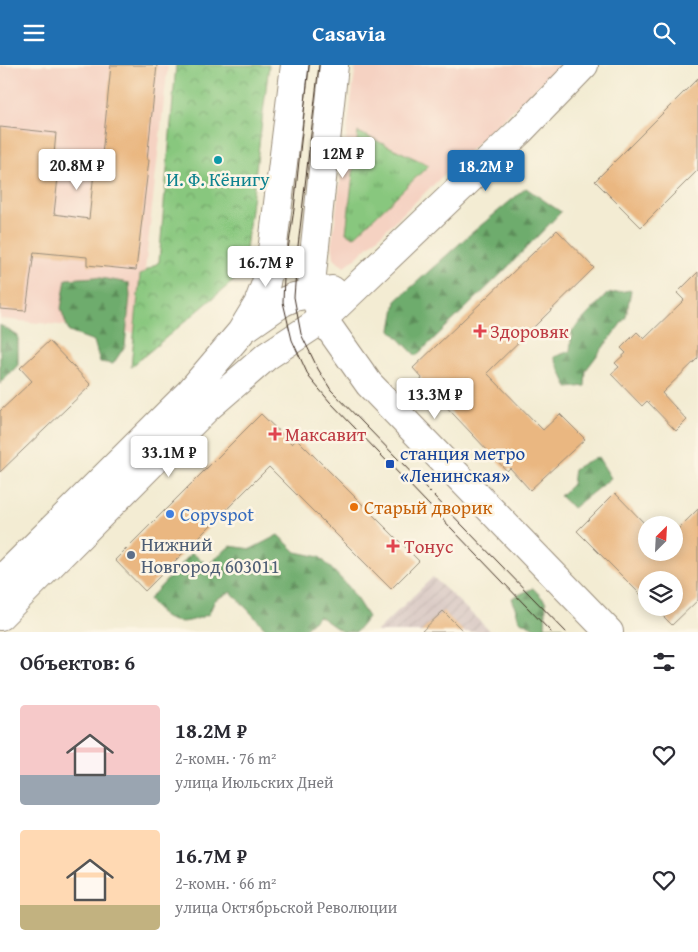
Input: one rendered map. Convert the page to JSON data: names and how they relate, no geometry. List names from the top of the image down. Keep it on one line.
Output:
{"places":{"other":["И. Ф. Кёнигу","Старый дворик","Copyspot","Нижний Новгород 603011"],"health":["Здоровяк","Максавит","Тонус"],"transit":["станция метро «Ленинская»"]},"north":"top right","page":{"header":"Casavia","price":["12M ₽","20.8M ₽","18.2M ₽","16.7M ₽","13.3M ₽","33.1M ₽"],"heading":"Объектов: 6","list":[{"name":"18.2M ₽","note":"2-комн. · 76 m² · улица Июльских Дней"},{"name":"16.7M ₽","note":"2-комн. · 66 m² · улица Октябрьской Революции"}]}}
